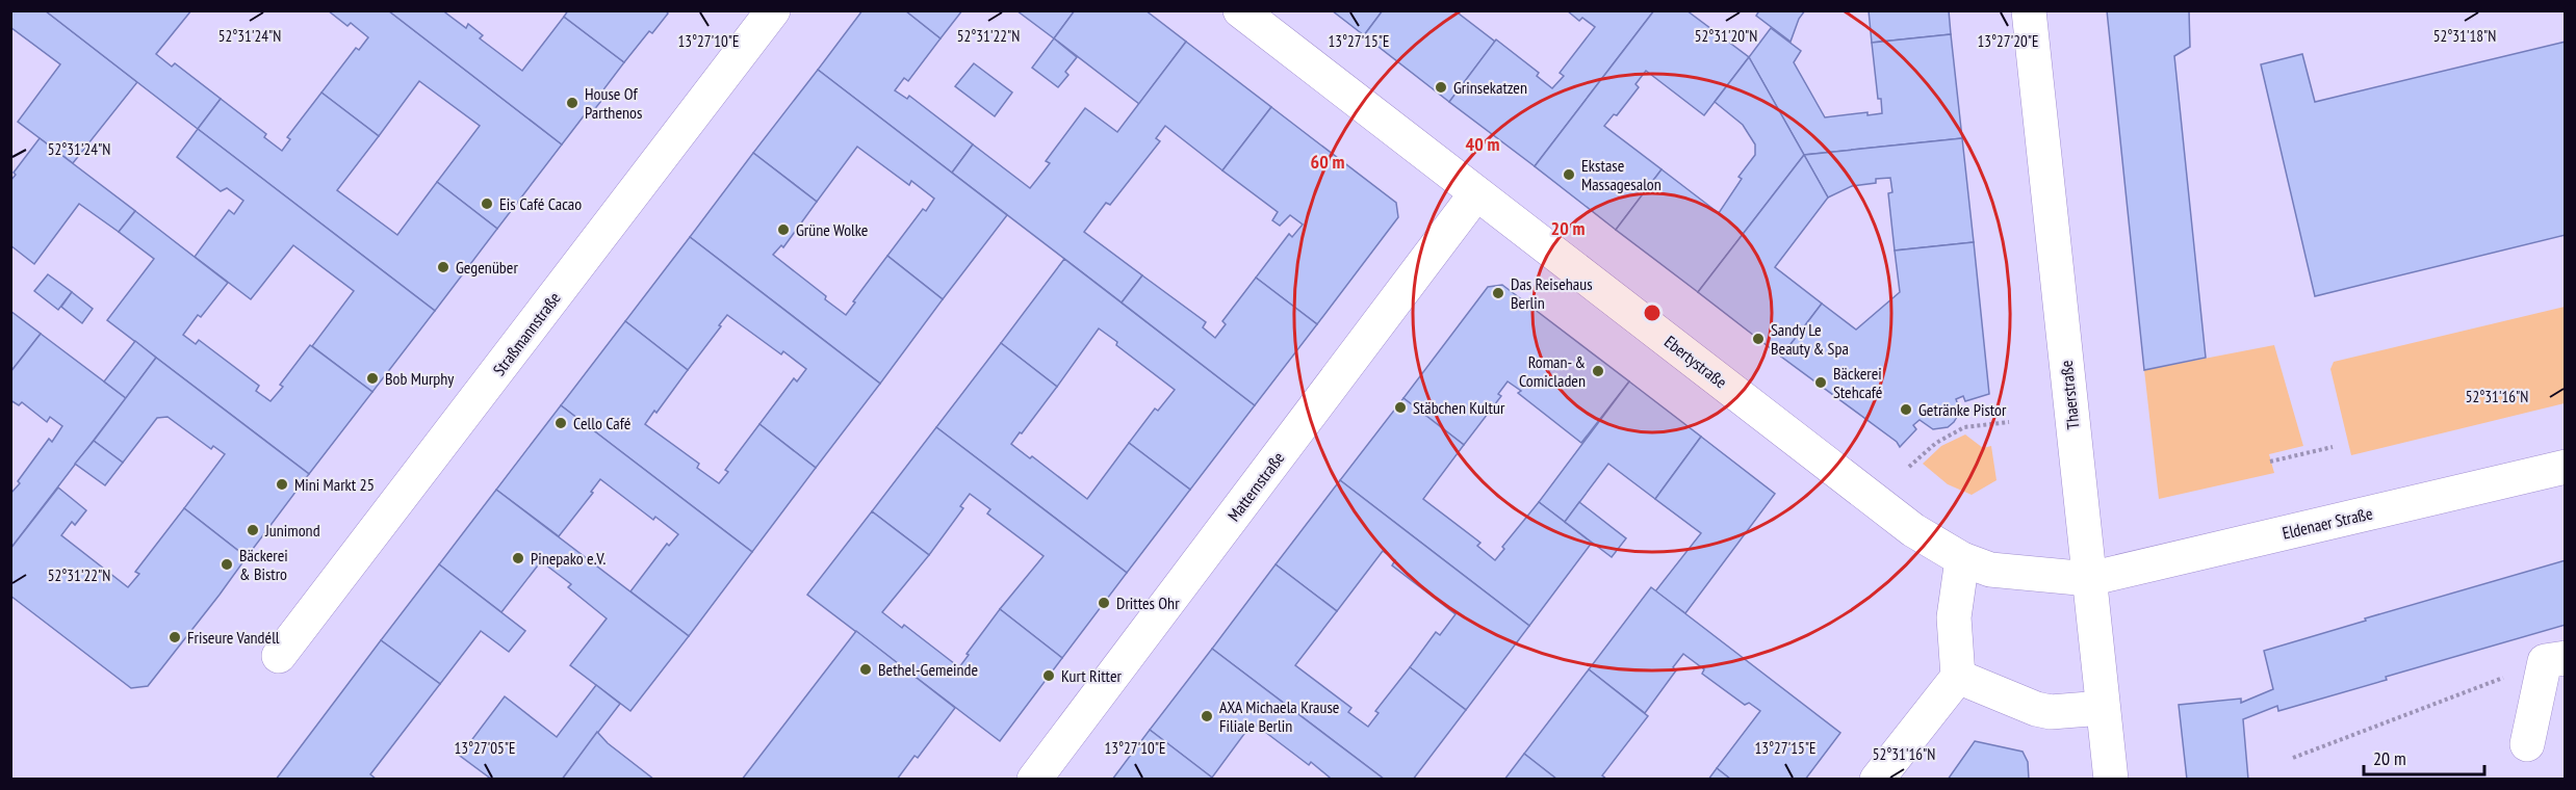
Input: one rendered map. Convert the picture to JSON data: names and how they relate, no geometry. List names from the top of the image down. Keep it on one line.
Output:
{"streets":{"street":["Straßmannstraße","Ebertystraße","Thaerstraße","Matternstraße","Eldenaer Straße"]},"crossings":[["Ebertystraße","Thaerstraße"],["Ebertystraße","Matternstraße"],["Ebertystraße","Eldenaer Straße"],["Thaerstraße","Eldenaer Straße"]],"places":["Grinsekatzen","House Of Parthenos","Ekstase Massagesalon","Eis Café Cacao","Grüne Wolke","Gegenüber","Das Reisehaus Berlin","Sandy Le Beauty & Spa","Roman- & Comicladen","Bob Murphy","Bäckerei Stehcafé","Stäbchen Kultur","Getränke Pistor","Cello Café","Mini Markt 25","Junimond","Pinepako e.V.","Bäckerei & Bistro","Drittes Ohr","Friseure Vandéll","Bethel-Gemeinde","Kurt Ritter","AXA Michaela Krause Filiale Berlin"],"scale_bar":"20 m","coordinates":["52°31'24\"N","52°31'20\"N","52°31'18\"N","52°31'22\"N","13°27'10\"E","13°27'15\"E","13°27'20\"E","52°31'16\"N","13°27'05\"E"],"rings":["40 m","60 m","20 m"]}
